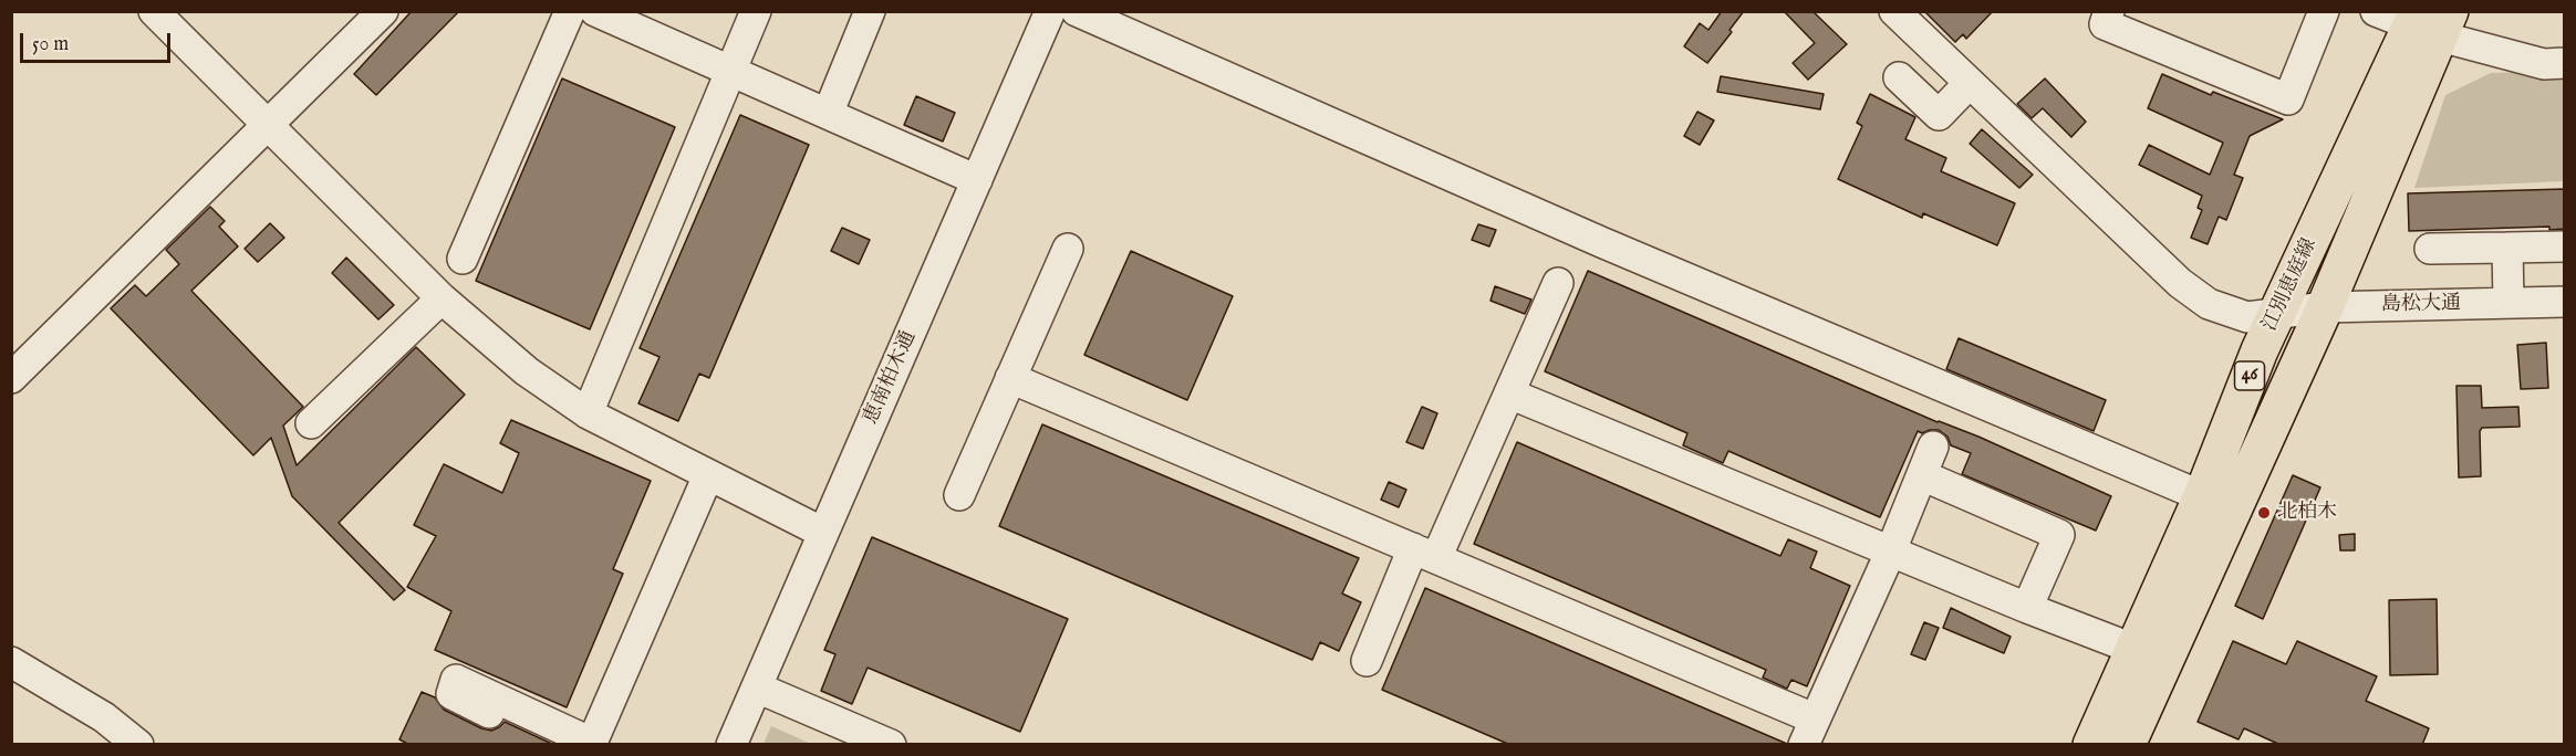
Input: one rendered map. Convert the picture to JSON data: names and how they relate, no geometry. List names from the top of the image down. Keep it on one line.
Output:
{"streets":{"main road":["江別恵庭線","46"],"street":["島松大通","恵南柏木通"]},"crossings":[["江別恵庭線","島松大通"]],"places":["北柏木"],"scale_bar":"50 m"}
